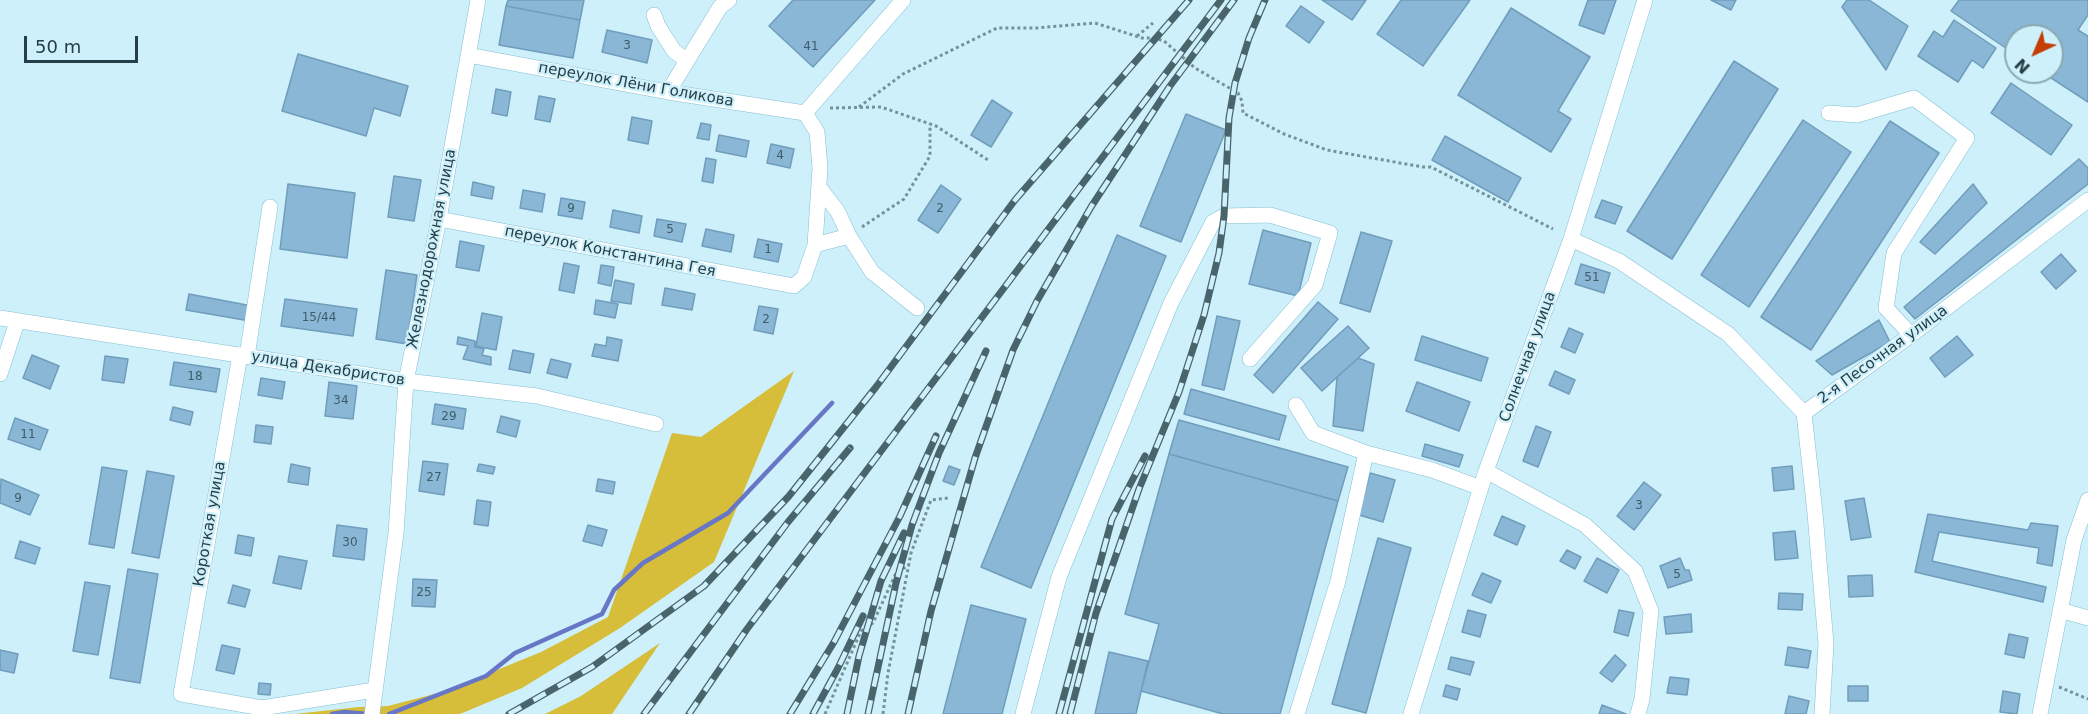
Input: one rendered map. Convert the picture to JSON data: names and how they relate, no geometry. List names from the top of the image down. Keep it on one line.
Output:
{"streets":{"street":["переулок Лёни Голикова","Железнодорожная улица","переулок Константина Гея","2-я Песочная улица","Солнечная улица","улица Декабристов","Короткая улица"]},"crossings":[["переулок Лёни Голикова","Железнодорожная улица"],["Железнодорожная улица","переулок Константина Гея"],["Железнодорожная улица","улица Декабристов"],["Железнодорожная улица","Короткая улица"],["улица Декабристов","Короткая улица"]],"house_numbers":["3","41","4","9","2","5","1","51","15/44","2","18","34","29","11","27","9","3","30","5","25"],"scale_bar":"50 m","north":"bottom left"}
